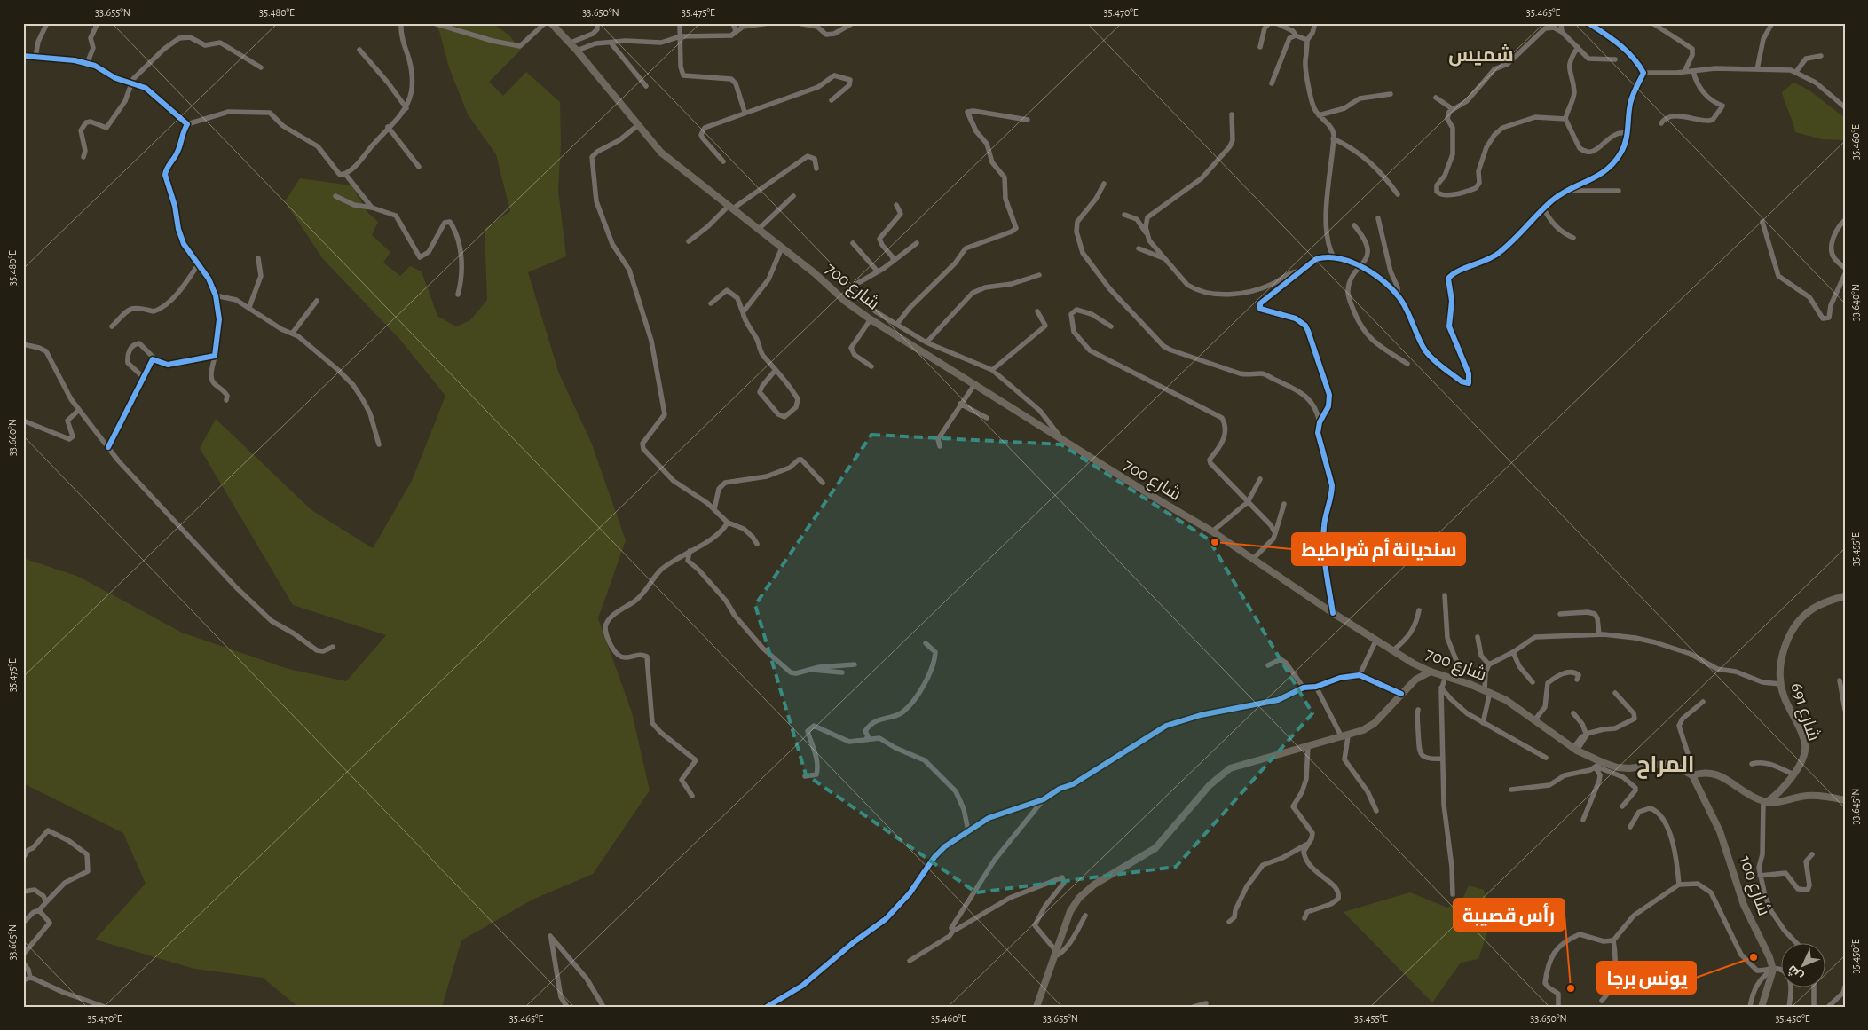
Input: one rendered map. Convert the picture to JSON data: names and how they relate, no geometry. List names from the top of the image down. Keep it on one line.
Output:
{"streets":{"main road":["شارع 700","شارع 691","شارع 100"]},"crossings":[["شارع 700","شارع 100"]],"districts":["شميس","المراح"],"places":["سنديانة أم شراطيط","يونس برجا","رأس قصيبة"],"north":"bottom left","coordinates":["33.655°N","35.480°E","33.650°N","35.475°E","35.470°E","35.465°E","35.460°E","33.640°N","33.660°N","35.455°E","33.645°N","33.665°N","35.450°E"]}
